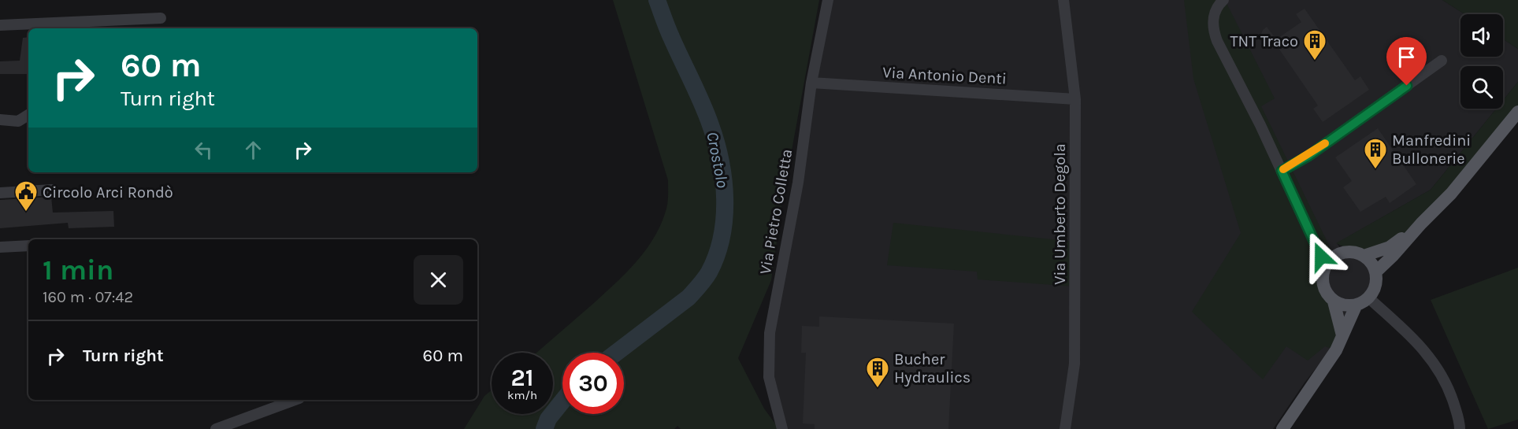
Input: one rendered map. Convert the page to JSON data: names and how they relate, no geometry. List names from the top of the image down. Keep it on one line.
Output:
{"streets":{"street":["Via Antonio Denti","Via Pietro Colletta","Via Umberto Degola"]},"crossings":[["Via Antonio Denti","Via Pietro Colletta"],["Via Antonio Denti","Via Umberto Degola"]],"water":["Crostolo"],"places":{"building":["TNT Traco","Manfredini Bullonerie","Bucher Hydraulics"],"public building":["Circolo Arci Rondò"]},"page":{"turn":["60 m","Turn right"],"heading":["1 min","160 m · 07:42"],"list":[{"name":"Turn right","value":"60 m"}],"speed":"21 km/h","limit":"30"}}
